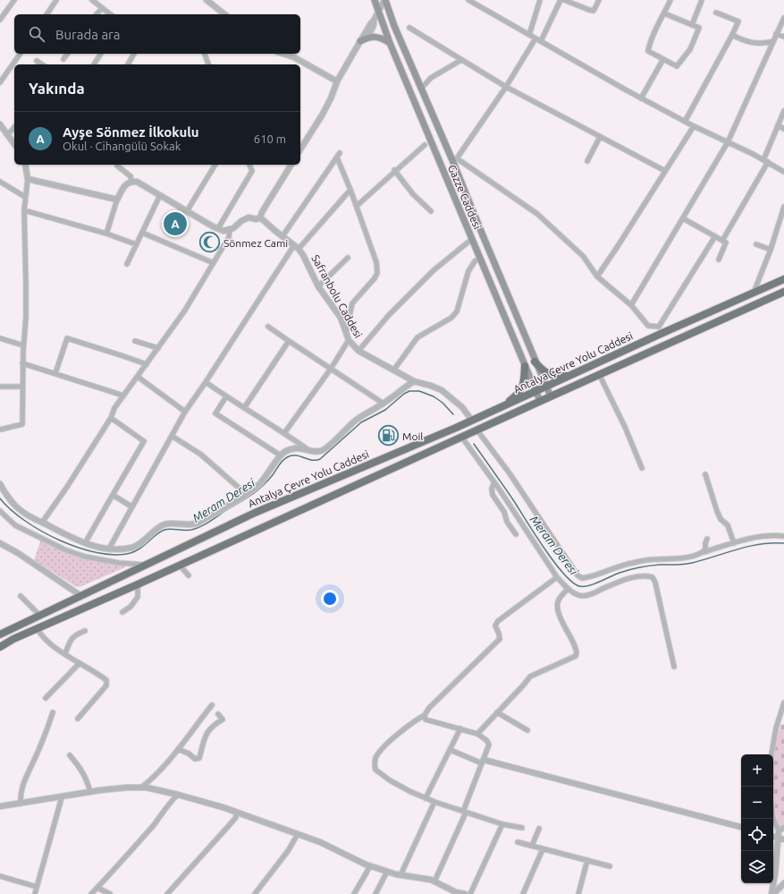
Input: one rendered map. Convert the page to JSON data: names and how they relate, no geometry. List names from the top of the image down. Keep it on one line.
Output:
{"streets":{"highway":["Antalya Çevre Yolu Caddesi"],"main road":["Gazze Caddesi"],"street":["Safranbolu Caddesi"]},"crossings":[["Gazze Caddesi","Antalya Çevre Yolu Caddesi"],["Safranbolu Caddesi","Antalya Çevre Yolu Caddesi"]],"water":["Meram Deresi"],"places":{"mosque":["Sönmez Cami"],"fuel station":["Moil"]},"page":{"search":"Burada ara","heading":"Yakında","list":[{"mark":"A","name":"Ayşe Sönmez İlkokulu","note":"Okul · Cihangülü Sokak","value":"610 m"}],"pins":"A","map_buttons":["+","−"]}}
